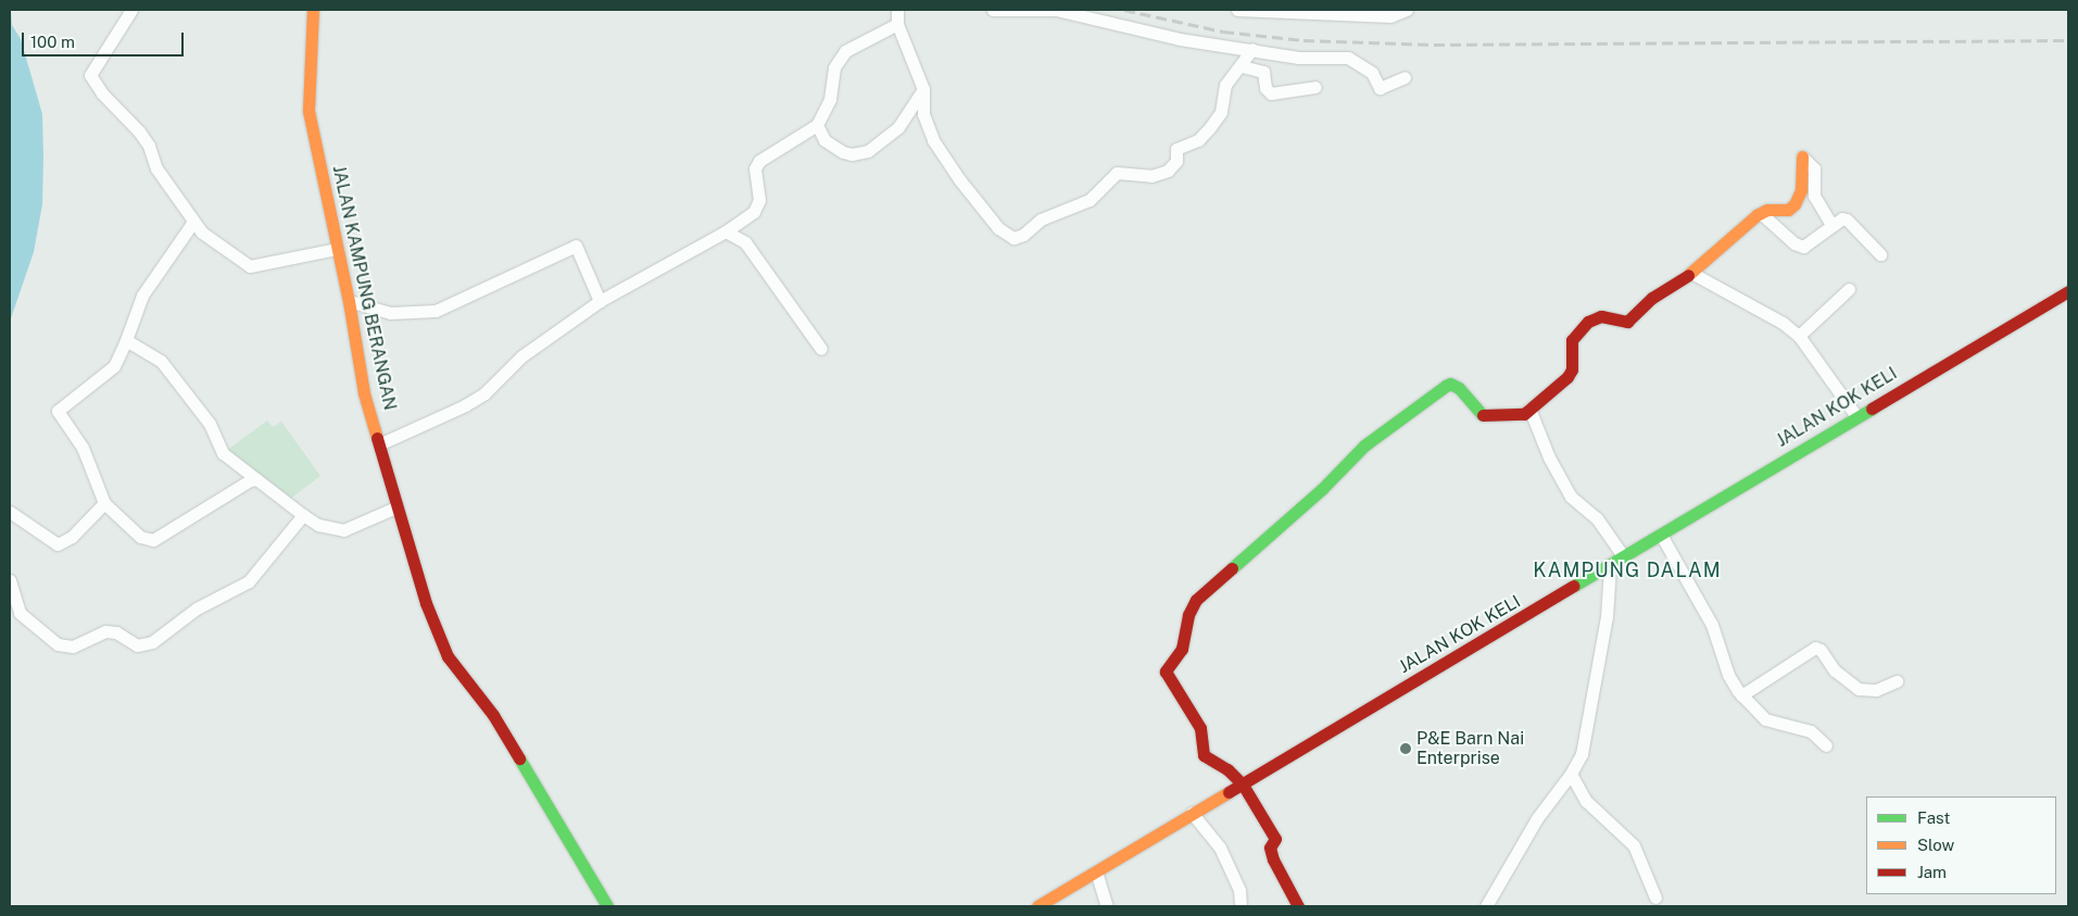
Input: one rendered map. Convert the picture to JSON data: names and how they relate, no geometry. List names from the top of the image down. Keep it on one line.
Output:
{"streets":{"street":["JALAN KAMPUNG BERANGAN","JALAN KOK KELI"]},"districts":["KAMPUNG DALAM"],"places":["P&E Barn Nai Enterprise"],"legend":["Fast","Slow","Jam"],"scale_bar":"100 m"}
